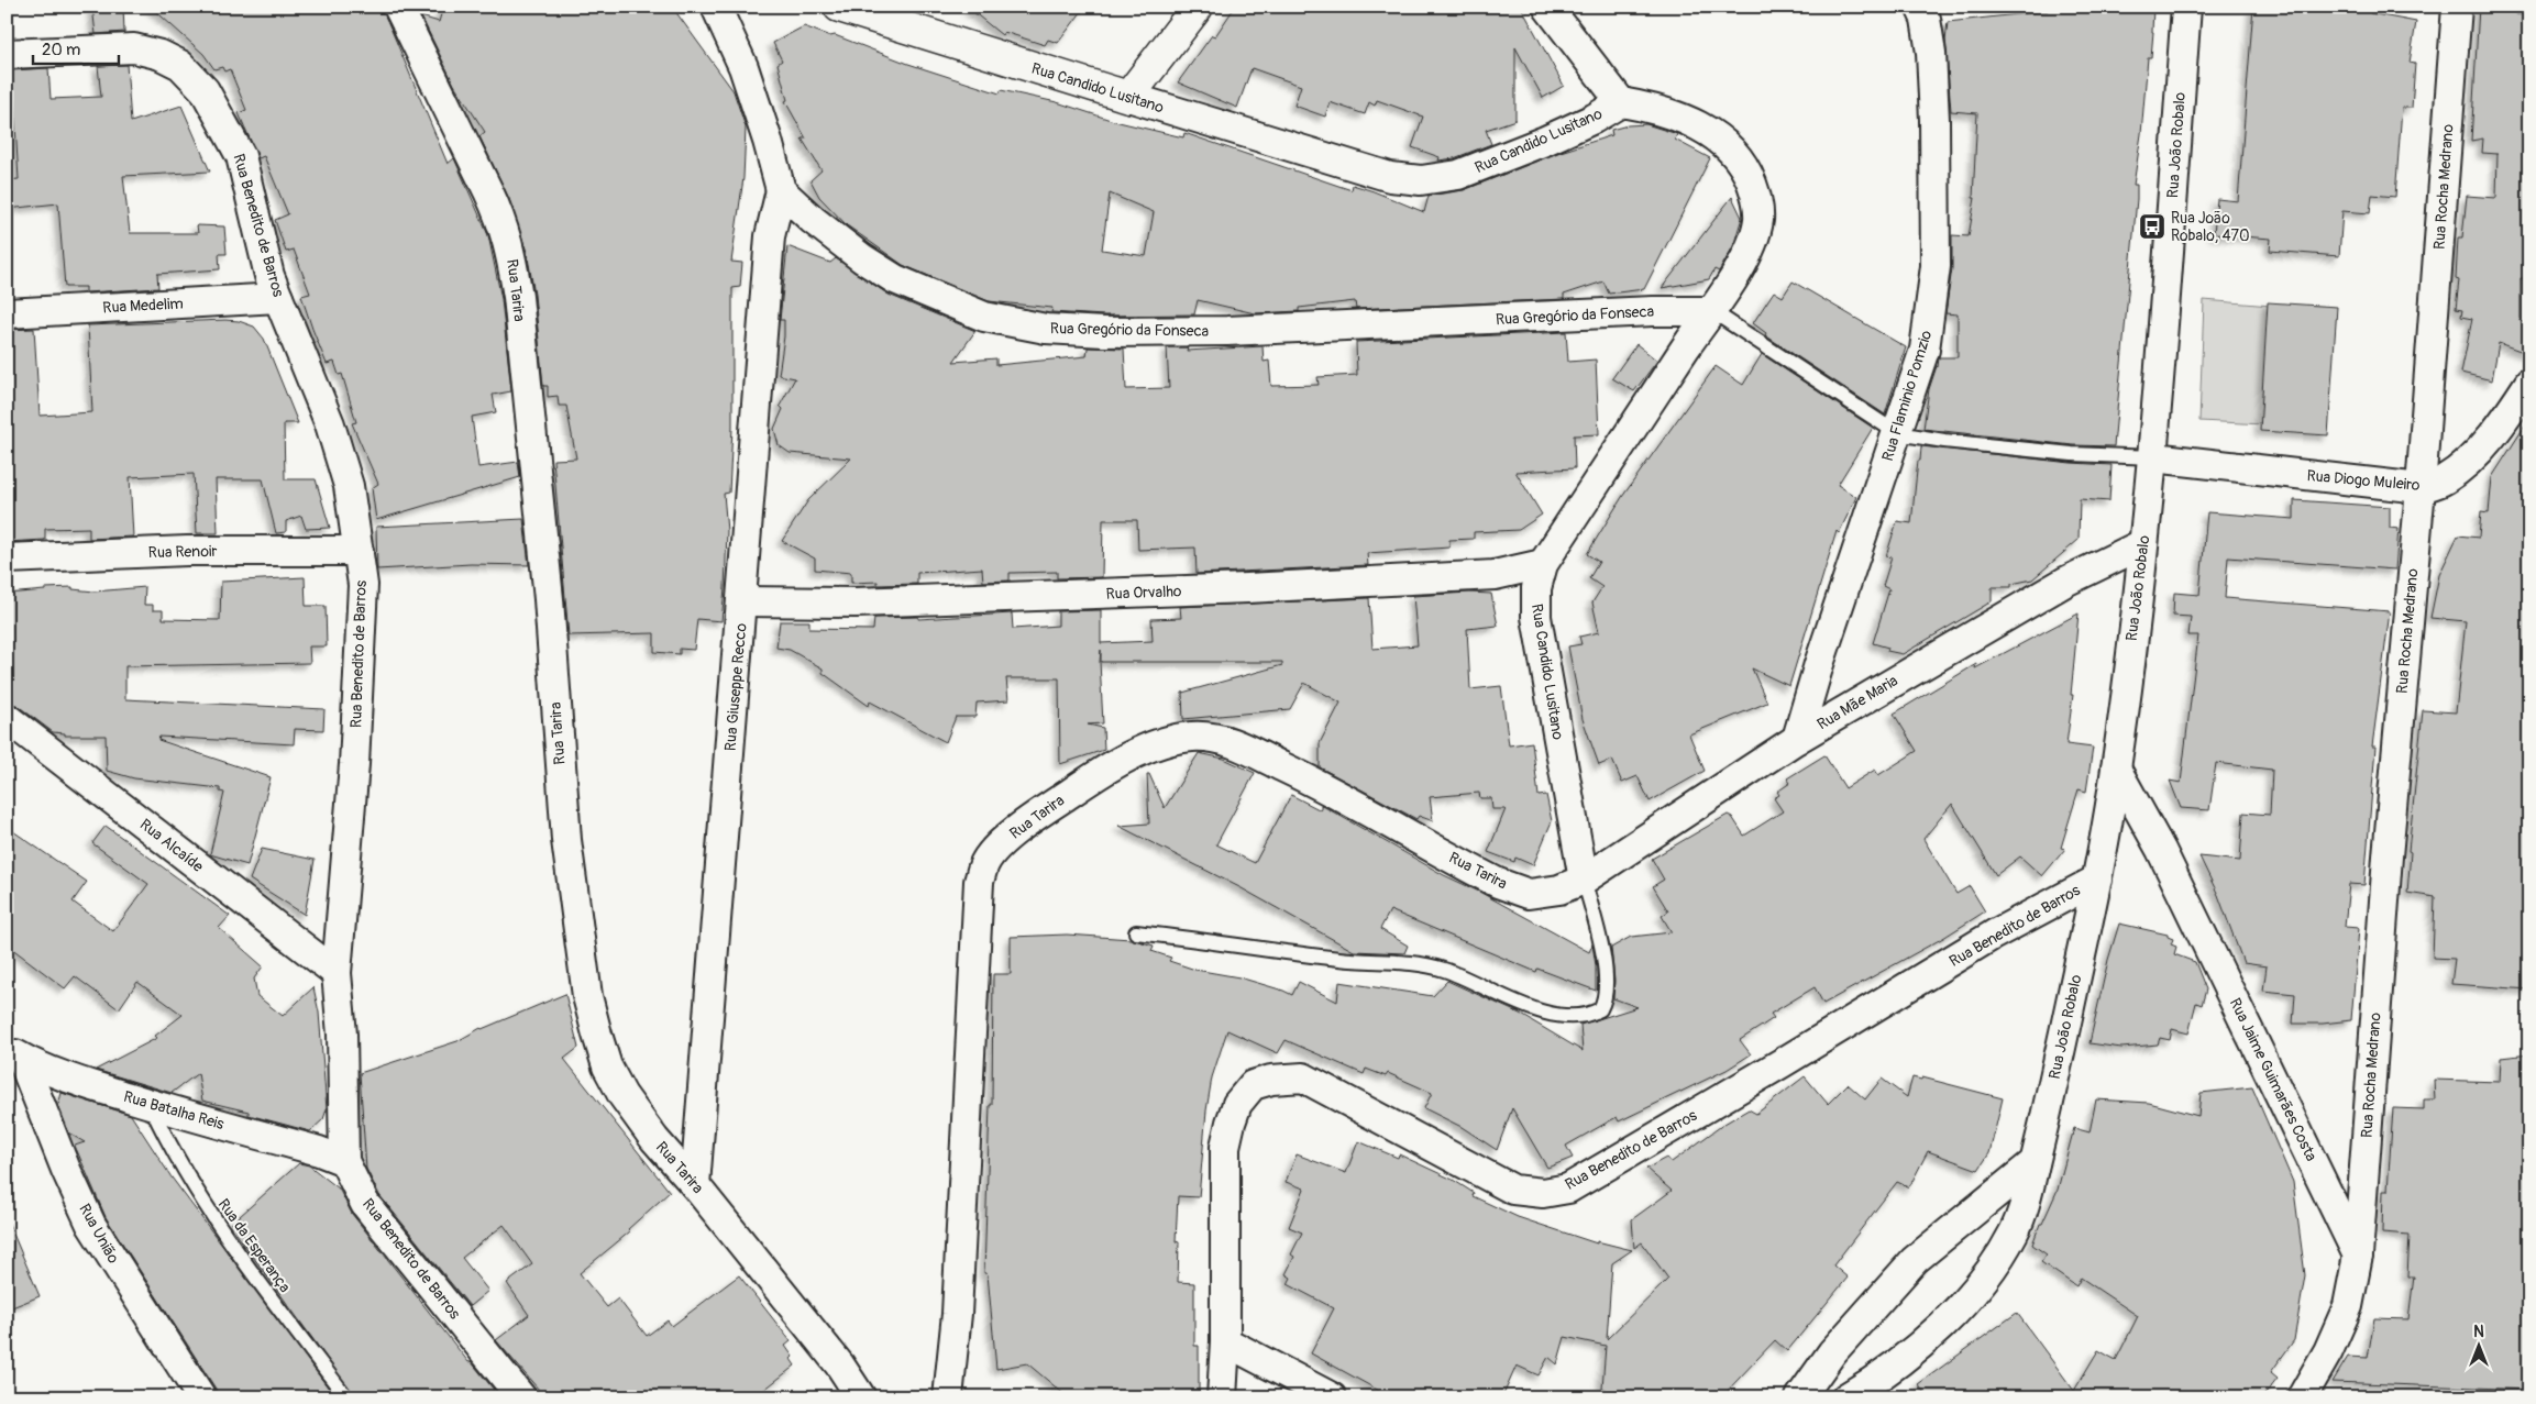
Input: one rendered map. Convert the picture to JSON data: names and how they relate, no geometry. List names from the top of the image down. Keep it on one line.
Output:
{"streets":{"street":["Rua Candido Lusitano","Rua João Robalo","Rua Rocha Medrano","Rua Benedito de Barros","Rua Tarira","Rua Medelim","Rua Gregório da Fonseca","Rua Flaminio Pomzio","Rua Diogo Muleiro","Rua Renoir","Rua Orvalho","Rua Giuseppe Recco","Rua Mãe Maria","Rua Alcaíde","Rua Jaime Guimarães Costa","Rua Batalha Reis","Rua União"],"lane":["Rua da Esperança"]},"crossings":[["Rua Candido Lusitano","Rua Tarira"],["Rua Candido Lusitano","Rua Gregório da Fonseca"],["Rua Candido Lusitano","Rua Orvalho"],["Rua Candido Lusitano","Rua Mãe Maria"],["Rua João Robalo","Rua Benedito de Barros"],["Rua João Robalo","Rua Diogo Muleiro"],["Rua João Robalo","Rua Mãe Maria"],["Rua João Robalo","Rua Jaime Guimarães Costa"],["Rua Rocha Medrano","Rua Diogo Muleiro"],["Rua Rocha Medrano","Rua Jaime Guimarães Costa"],["Rua Benedito de Barros","Rua Medelim"],["Rua Benedito de Barros","Rua Renoir"],["Rua Benedito de Barros","Rua Alcaíde"],["Rua Benedito de Barros","Rua Batalha Reis"],["Rua Tarira","Rua Giuseppe Recco"],["Rua Tarira","Rua Mãe Maria"],["Rua Gregório da Fonseca","Rua Giuseppe Recco"],["Rua Flaminio Pomzio","Rua Mãe Maria"],["Rua Orvalho","Rua Giuseppe Recco"],["Rua Batalha Reis","Rua União"],["Rua Batalha Reis","Rua da Esperança"]],"places":{"bus stop":["Rua João Robalo, 470"]},"scale_bar":"20 m","north":"top"}
